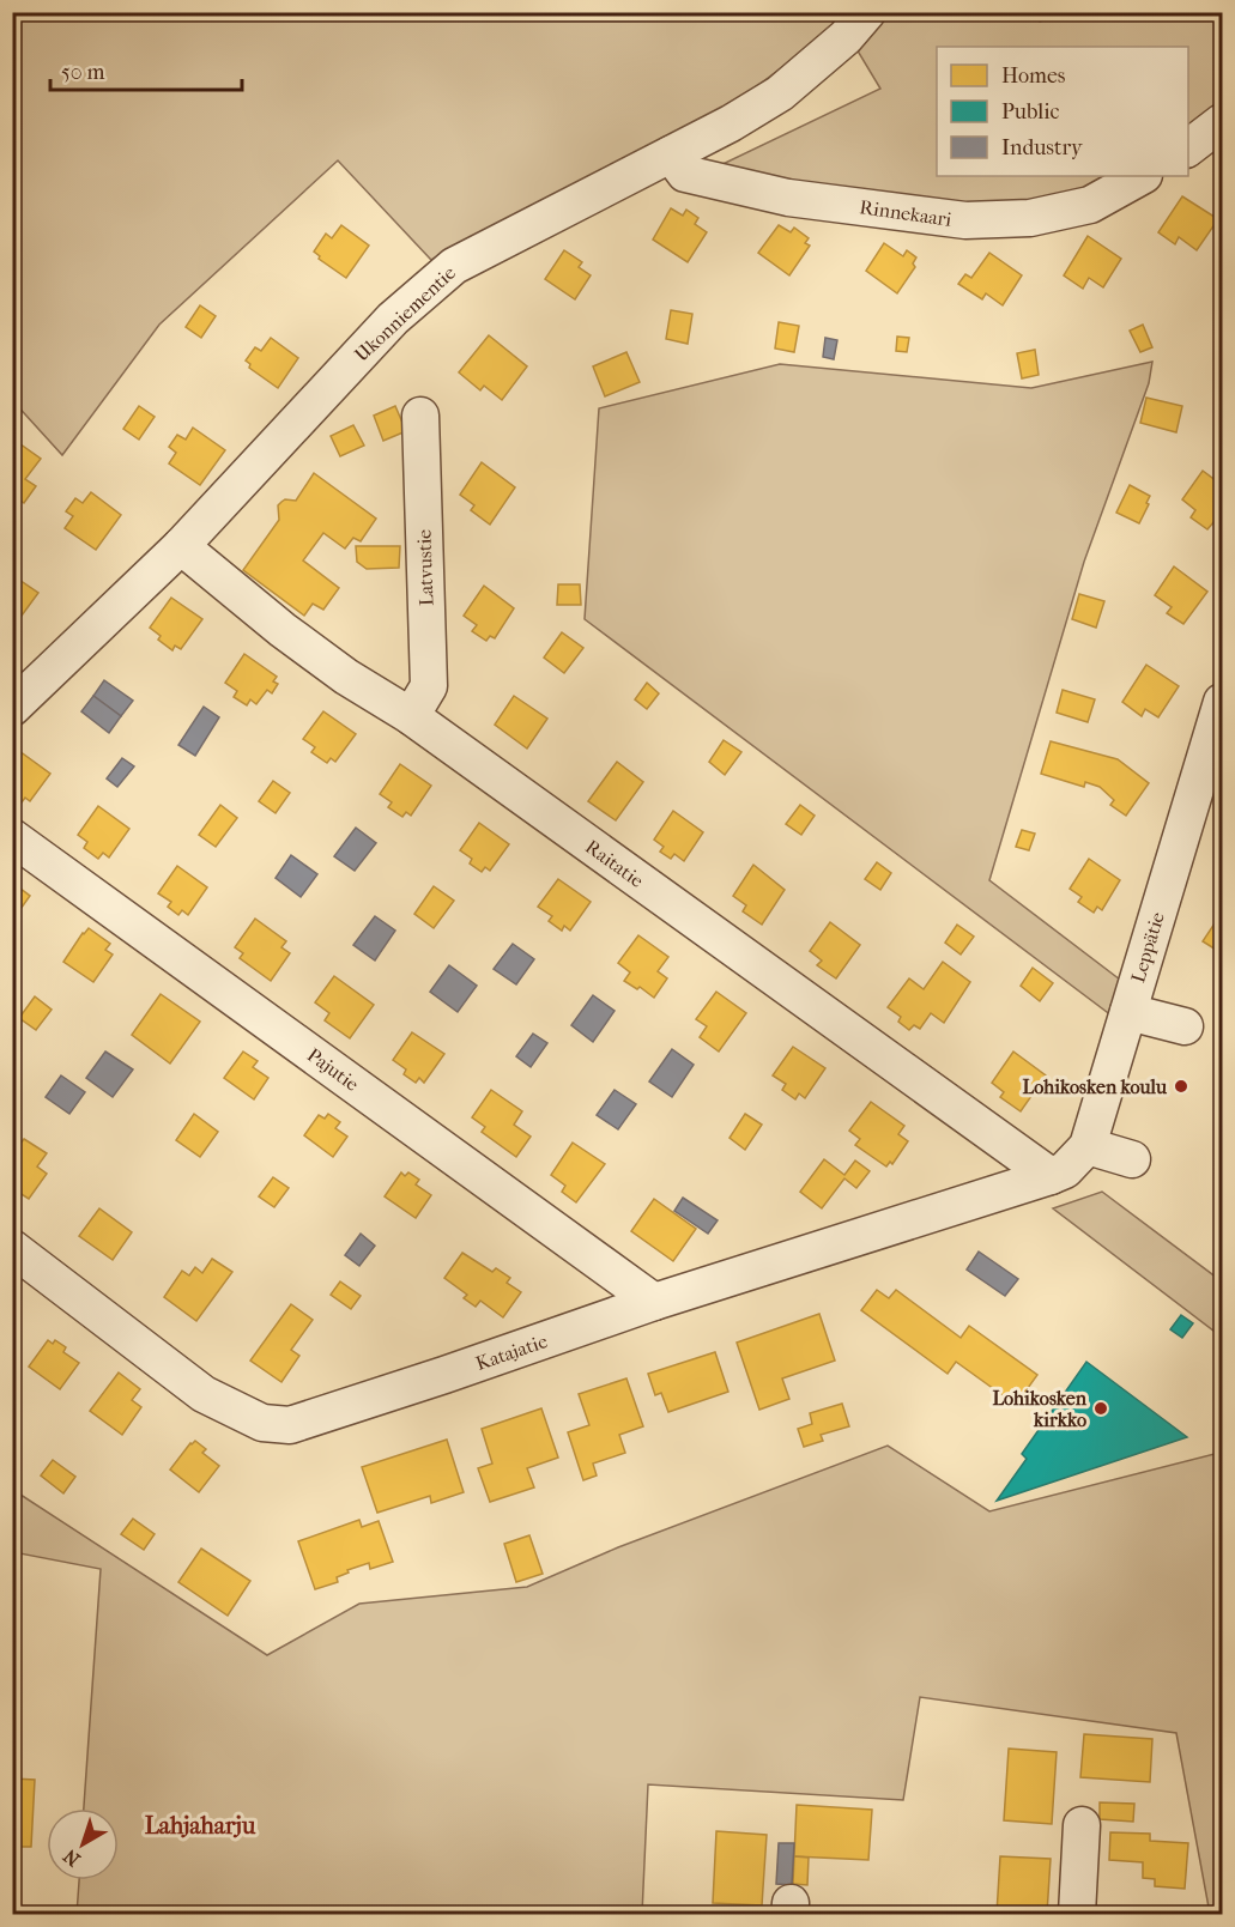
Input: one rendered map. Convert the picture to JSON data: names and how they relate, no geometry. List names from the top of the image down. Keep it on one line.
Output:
{"streets":{"street":["Rinnekaari","Ukonniementie","Latvustie","Raitatie","Leppätie","Pajutie","Katajatie"]},"crossings":[["Rinnekaari","Ukonniementie"],["Ukonniementie","Raitatie"],["Latvustie","Raitatie"],["Raitatie","Katajatie"],["Pajutie","Katajatie"]],"districts":["Lahjaharju"],"places":["Lohikosken koulu","Lohikosken kirkko"],"legend":["Homes","Public","Industry"],"scale_bar":"50 m","north":"bottom left"}
